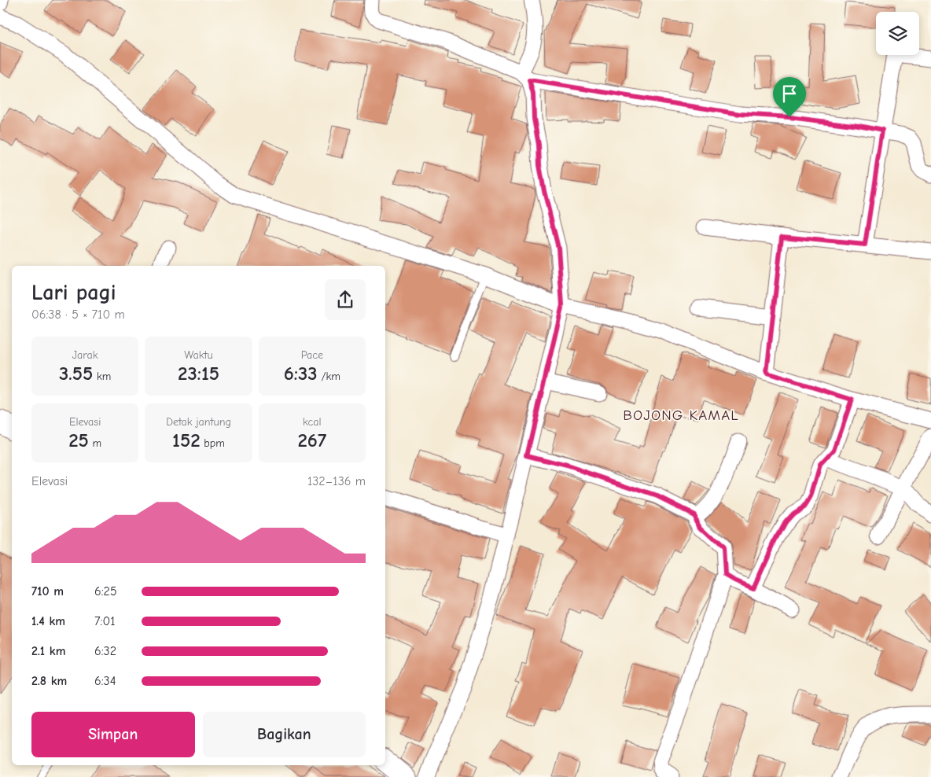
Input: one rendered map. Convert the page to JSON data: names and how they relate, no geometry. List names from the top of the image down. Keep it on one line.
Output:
{"districts":["BOJONG KAMAL"],"page":{"heading":["Lari pagi","06:38 · 5 × 710 m"],"stats":[["Jarak","3.55 km"],["Waktu","23:15"],["Pace","6:33 /km"],["Elevasi","25 m"],["Detak jantung","152 bpm"],["kcal","267"]],"chart":["Elevasi","132–136 m"],"list":[{"name":"710 m","note":"6:25"},{"name":"1.4 km","note":"7:01"},{"name":"2.1 km","note":"6:32"},{"name":"2.8 km","note":"6:34"}],"buttons":["Simpan","Bagikan"]}}
